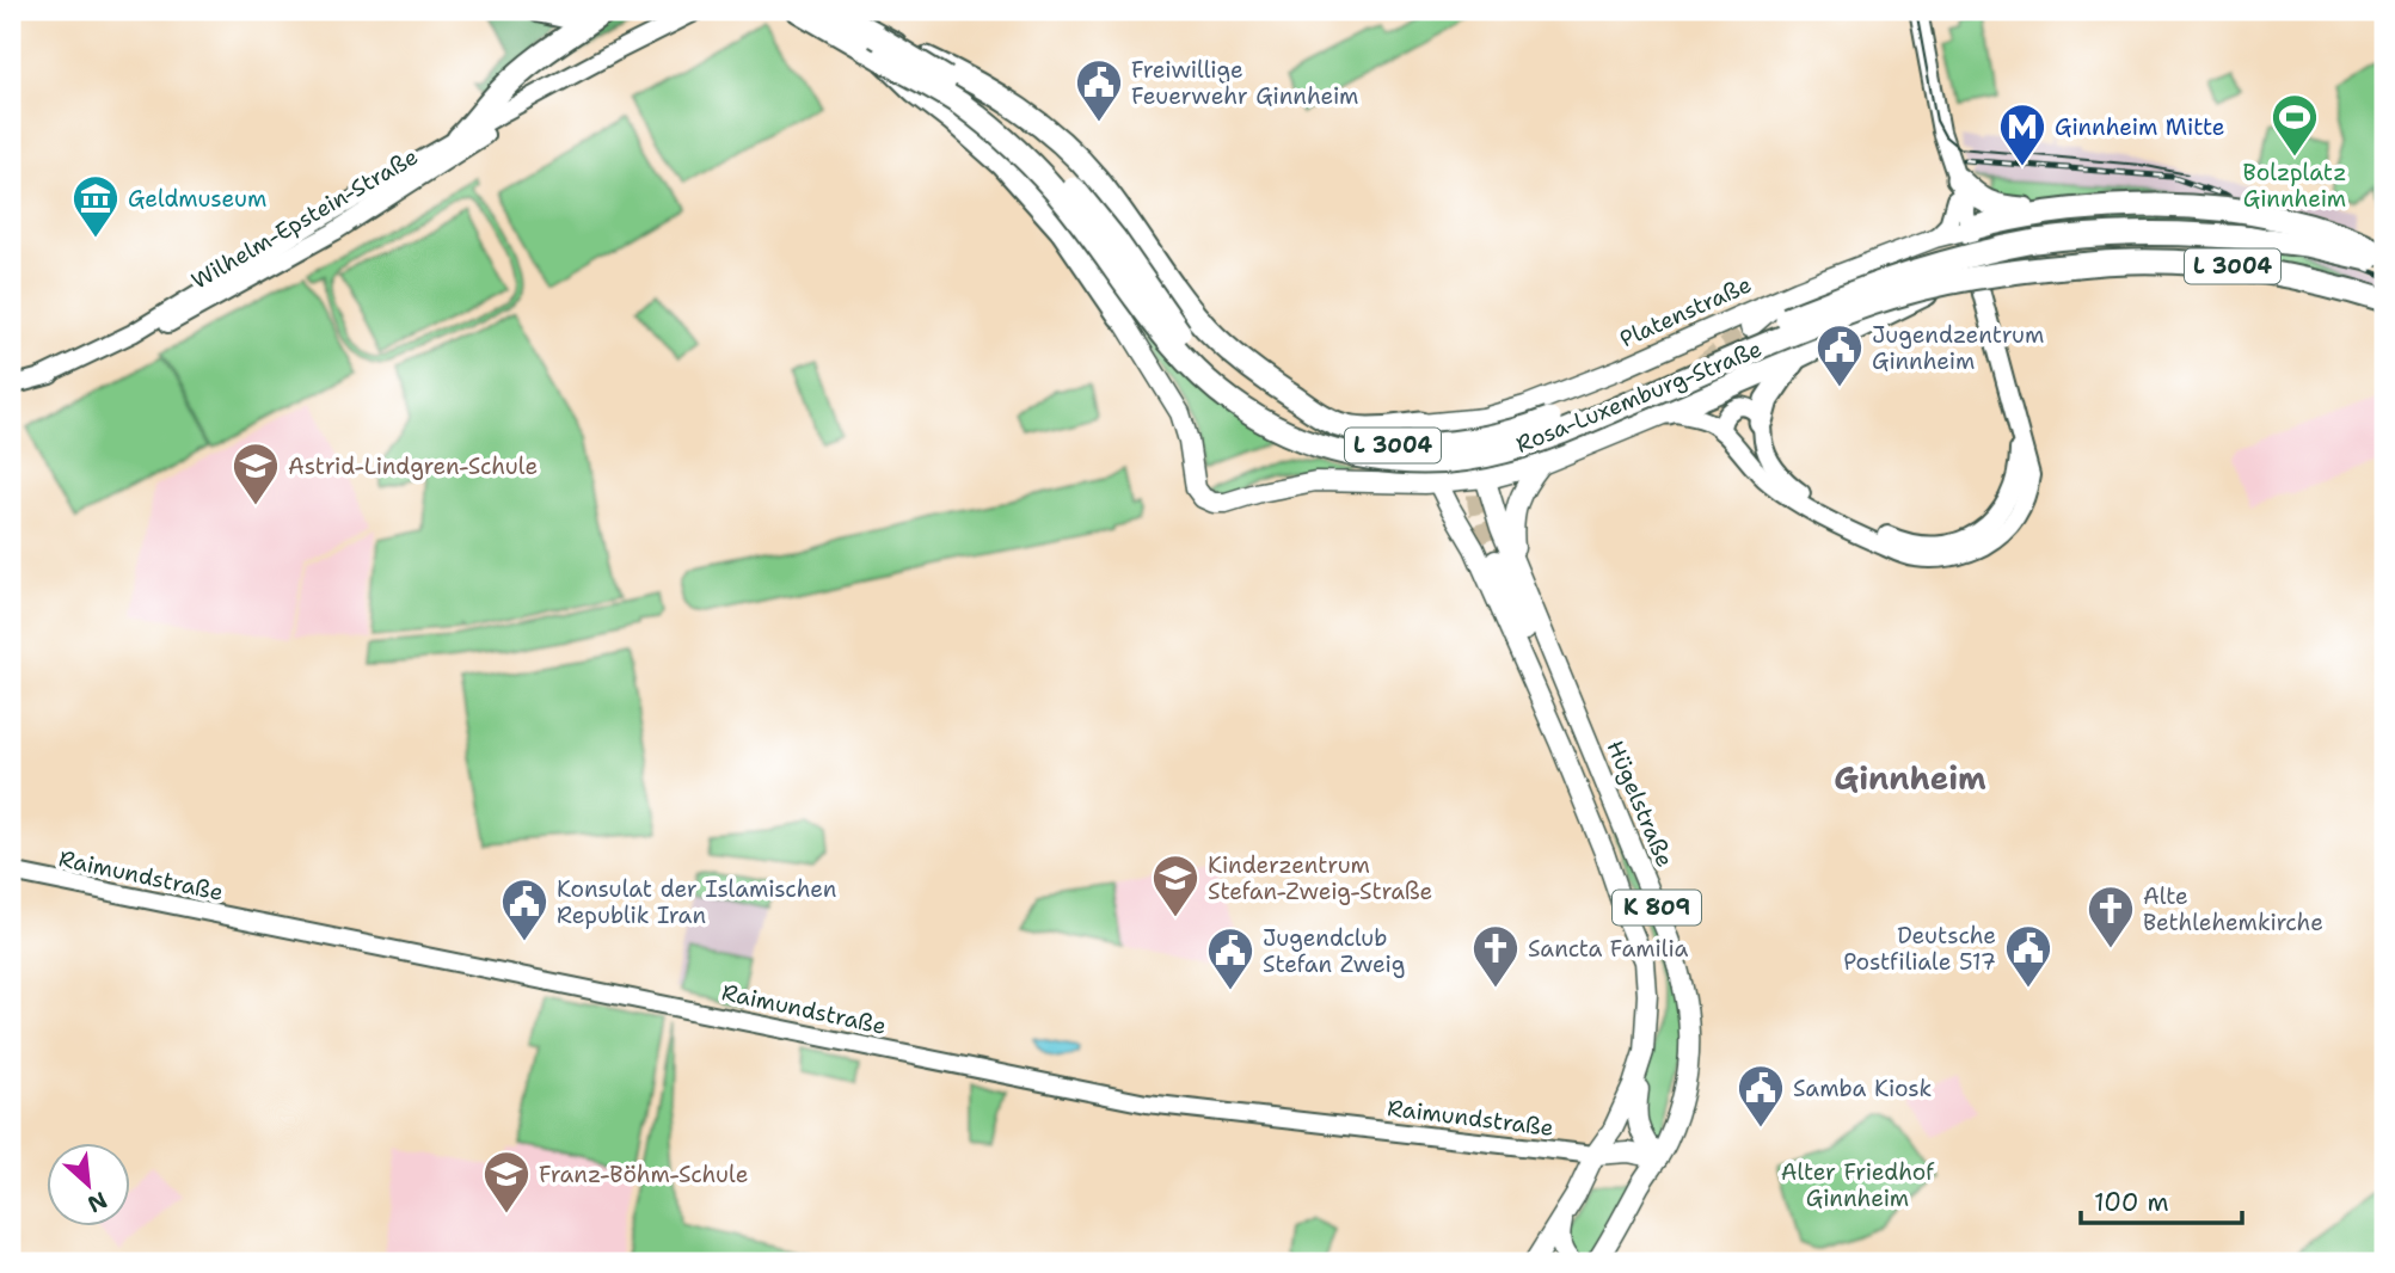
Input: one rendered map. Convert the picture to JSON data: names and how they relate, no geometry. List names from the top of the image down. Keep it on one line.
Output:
{"streets":{"highway":["L 3004","Rosa-Luxemburg-Straße"],"main road":["Wilhelm-Epstein-Straße","Platenstraße","Hügelstraße","Raimundstraße","K 809"]},"crossings":[["Platenstraße","Hügelstraße"],["Platenstraße","K 809"],["Hügelstraße","K 809"],["Raimundstraße","K 809"]],"districts":["Ginnheim"],"parks":["Alter Friedhof Ginnheim"],"places":{"public building":["Freiwillige Feuerwehr Ginnheim","Jugendzentrum Ginnheim","Konsulat der Islamischen Republik Iran","Deutsche Postfiliale 517","Jugendclub Stefan Zweig","Samba Kiosk"],"sports":["Bolzplatz Ginnheim"],"metro station":["Ginnheim Mitte"],"museum":["Geldmuseum"],"school or university":["Astrid-Lindgren-Schule","Kinderzentrum Stefan-Zweig-Straße","Franz-Böhm-Schule"],"church":["Alte Bethlehemkirche","Sancta Familia"]},"scale_bar":"100 m","north":"bottom right"}
